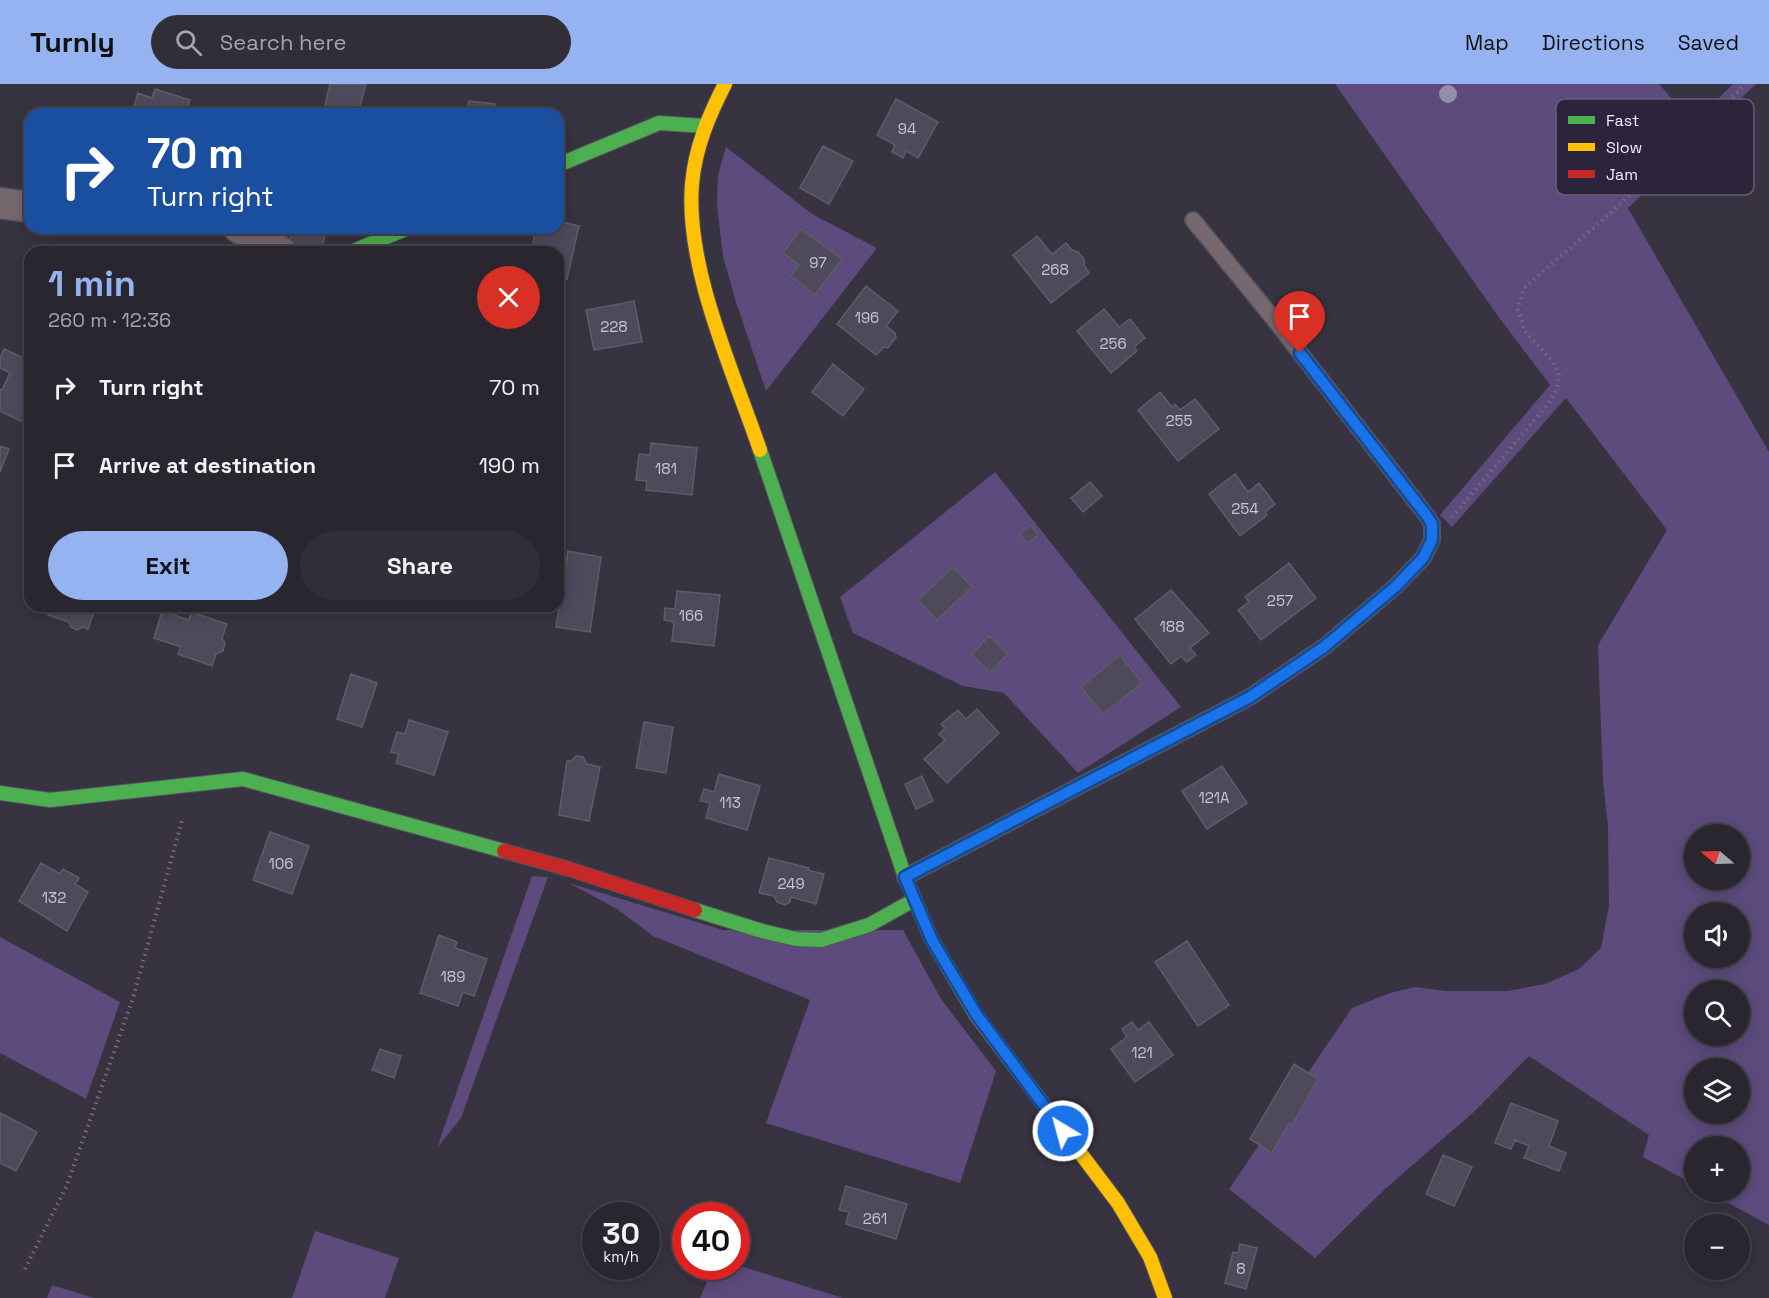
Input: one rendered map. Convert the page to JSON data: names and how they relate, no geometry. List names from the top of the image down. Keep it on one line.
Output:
{"house_numbers":["94","97","268","196","228","256","255","181","254","257","166","188","121A","113","106","249","132","189","121","261","8"],"legend":["Fast","Slow","Jam"],"north":"left","page":{"header":"Turnly","search":"Search here","nav":["Map","Directions","Saved"],"turn":["70 m","Turn right"],"heading":["1 min","260 m · 12:36"],"list":[{"name":"Turn right","value":"70 m"},{"name":"Arrive at destination","value":"190 m"}],"buttons":["Exit","Share"],"map_buttons":["+","−"],"speed":"30 km/h","limit":"40"}}
